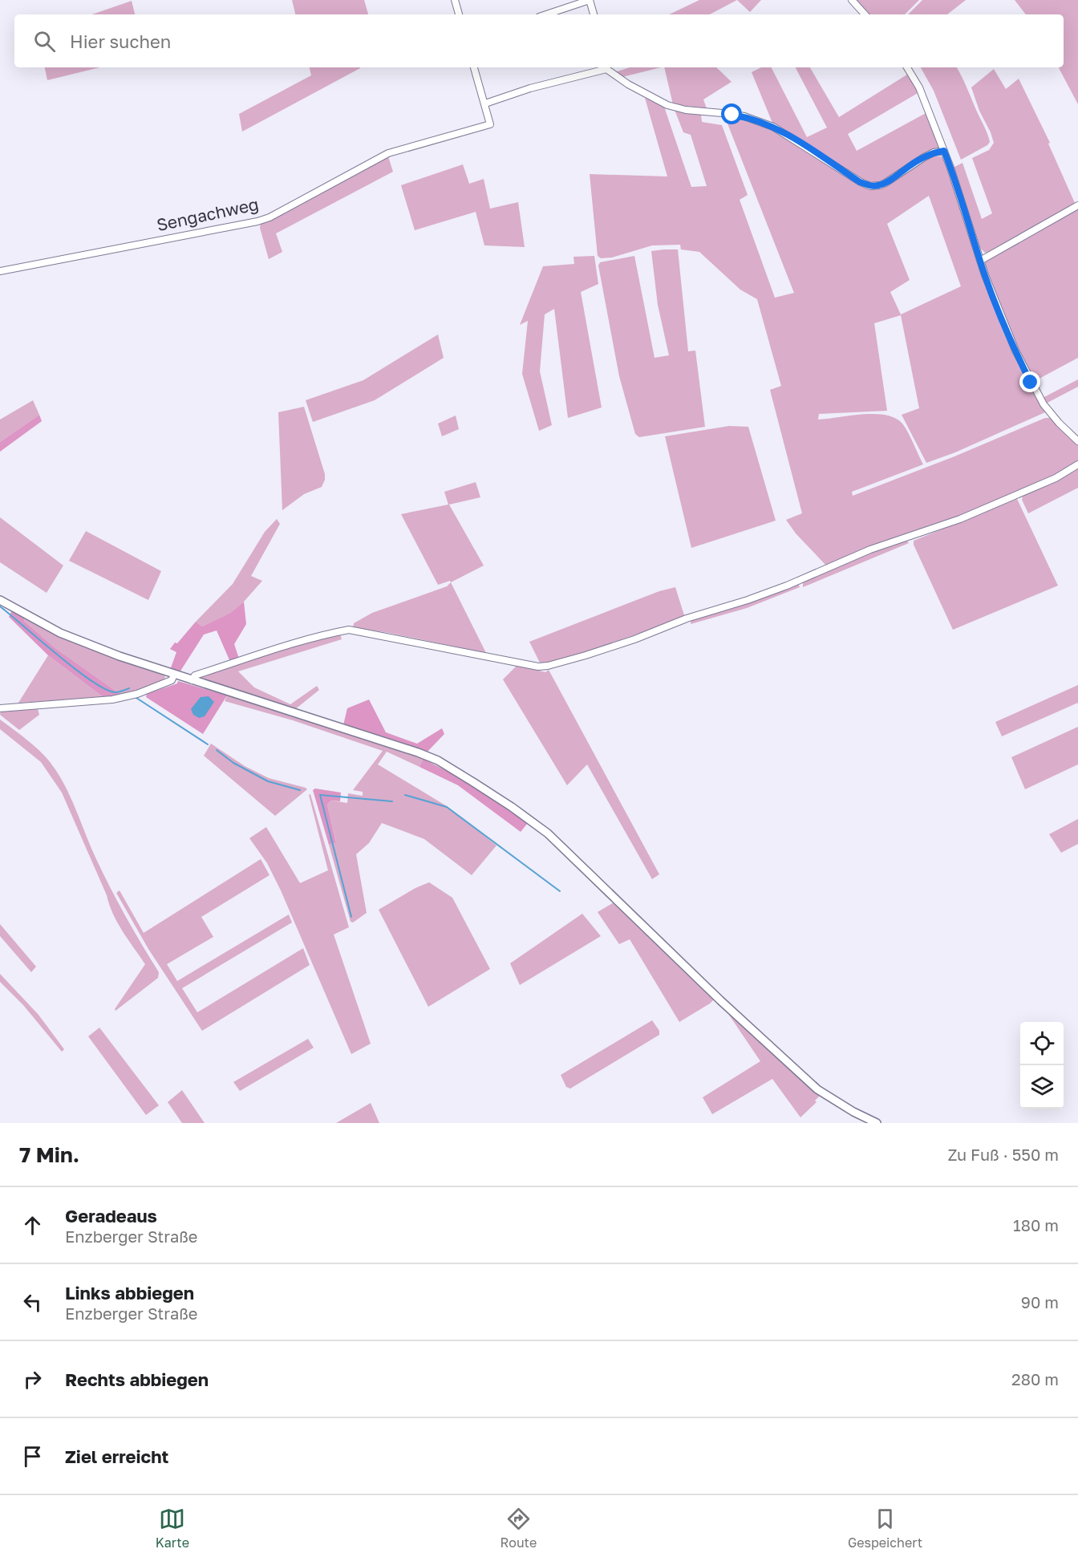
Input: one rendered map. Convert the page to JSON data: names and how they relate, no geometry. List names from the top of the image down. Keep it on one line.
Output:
{"streets":{"street":["Sengachweg"]},"page":{"search":"Hier suchen","heading":["7 Min.","Zu Fuß · 550 m"],"list":[["Geradeaus","Enzberger Straße","180 m"],["Links abbiegen","Enzberger Straße","90 m"],["Rechts abbiegen","280 m"],"Ziel erreicht"],"nav":["Karte","Route","Gespeichert"]}}
